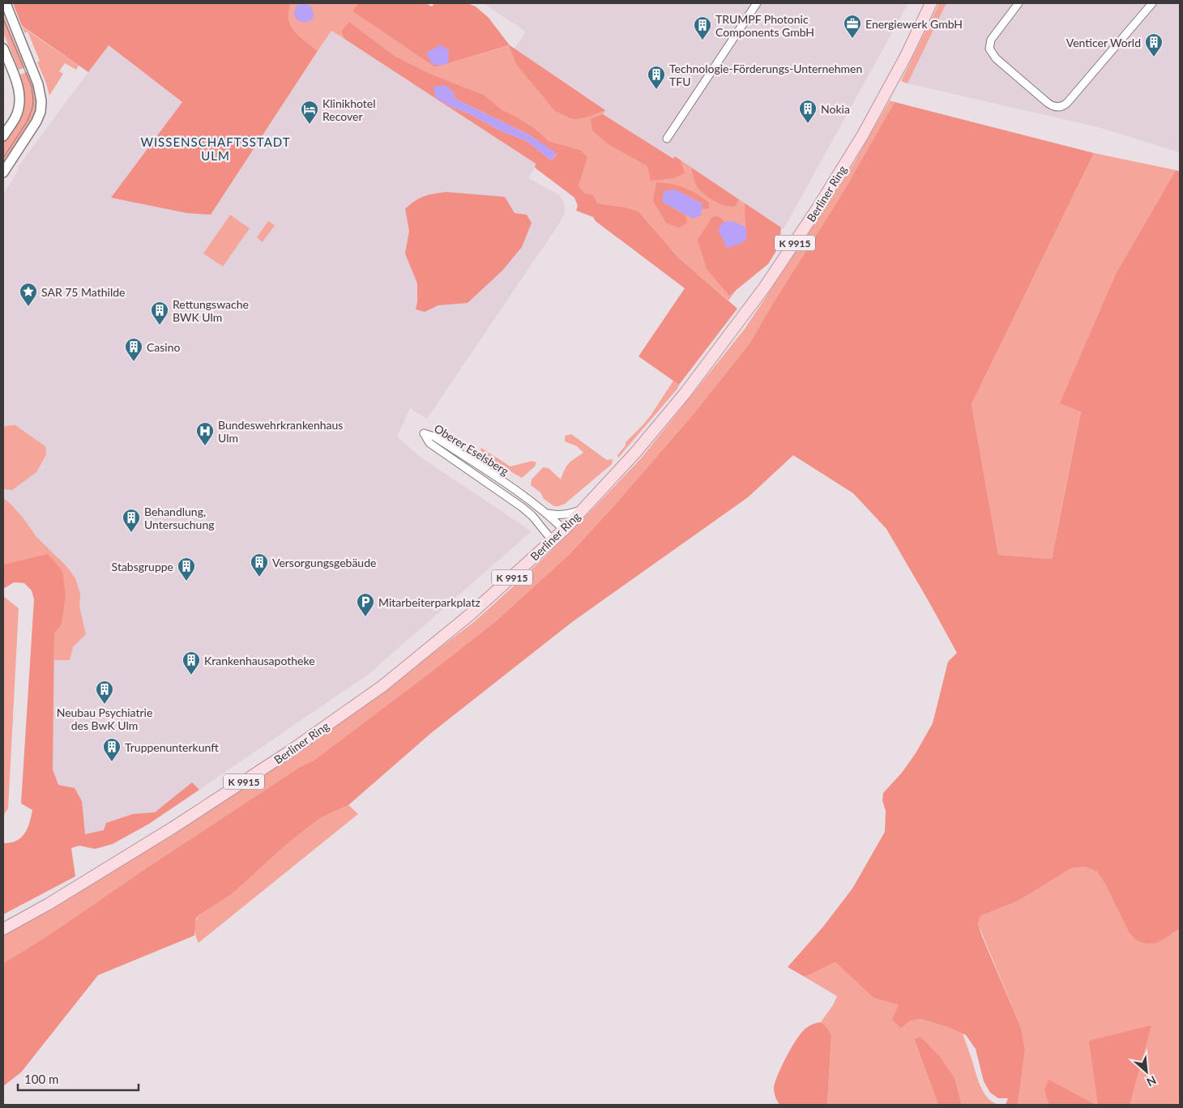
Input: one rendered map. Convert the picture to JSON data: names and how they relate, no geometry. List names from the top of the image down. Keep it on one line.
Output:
{"streets":{"main road":["Berliner Ring","K 9915"],"street":["Oberer Eselsberg"]},"crossings":[["Berliner Ring","Oberer Eselsberg"]],"districts":["WISSENSCHAFTSSTADT ULM"],"places":{"office":["Energiewerk GmbH"],"building":["TRUMPF Photonic Components GmbH","Venticer World","Technologie-Förderungs-Unternehmen TFU","Nokia","Rettungswache BWK Ulm","Casino","Behandlung, Untersuchung","Versorgungsgebäude","Stabsgruppe","Krankenhausapotheke","Neubau Psychiatrie des BwK Ulm","Truppenunterkunft"],"hotel":["Klinikhotel Recover"],"place":["SAR 75 Mathilde"],"hospital":["Bundeswehrkrankenhaus Ulm"],"parking":["Mitarbeiterparkplatz"]},"scale_bar":"100 m","north":"bottom right"}
